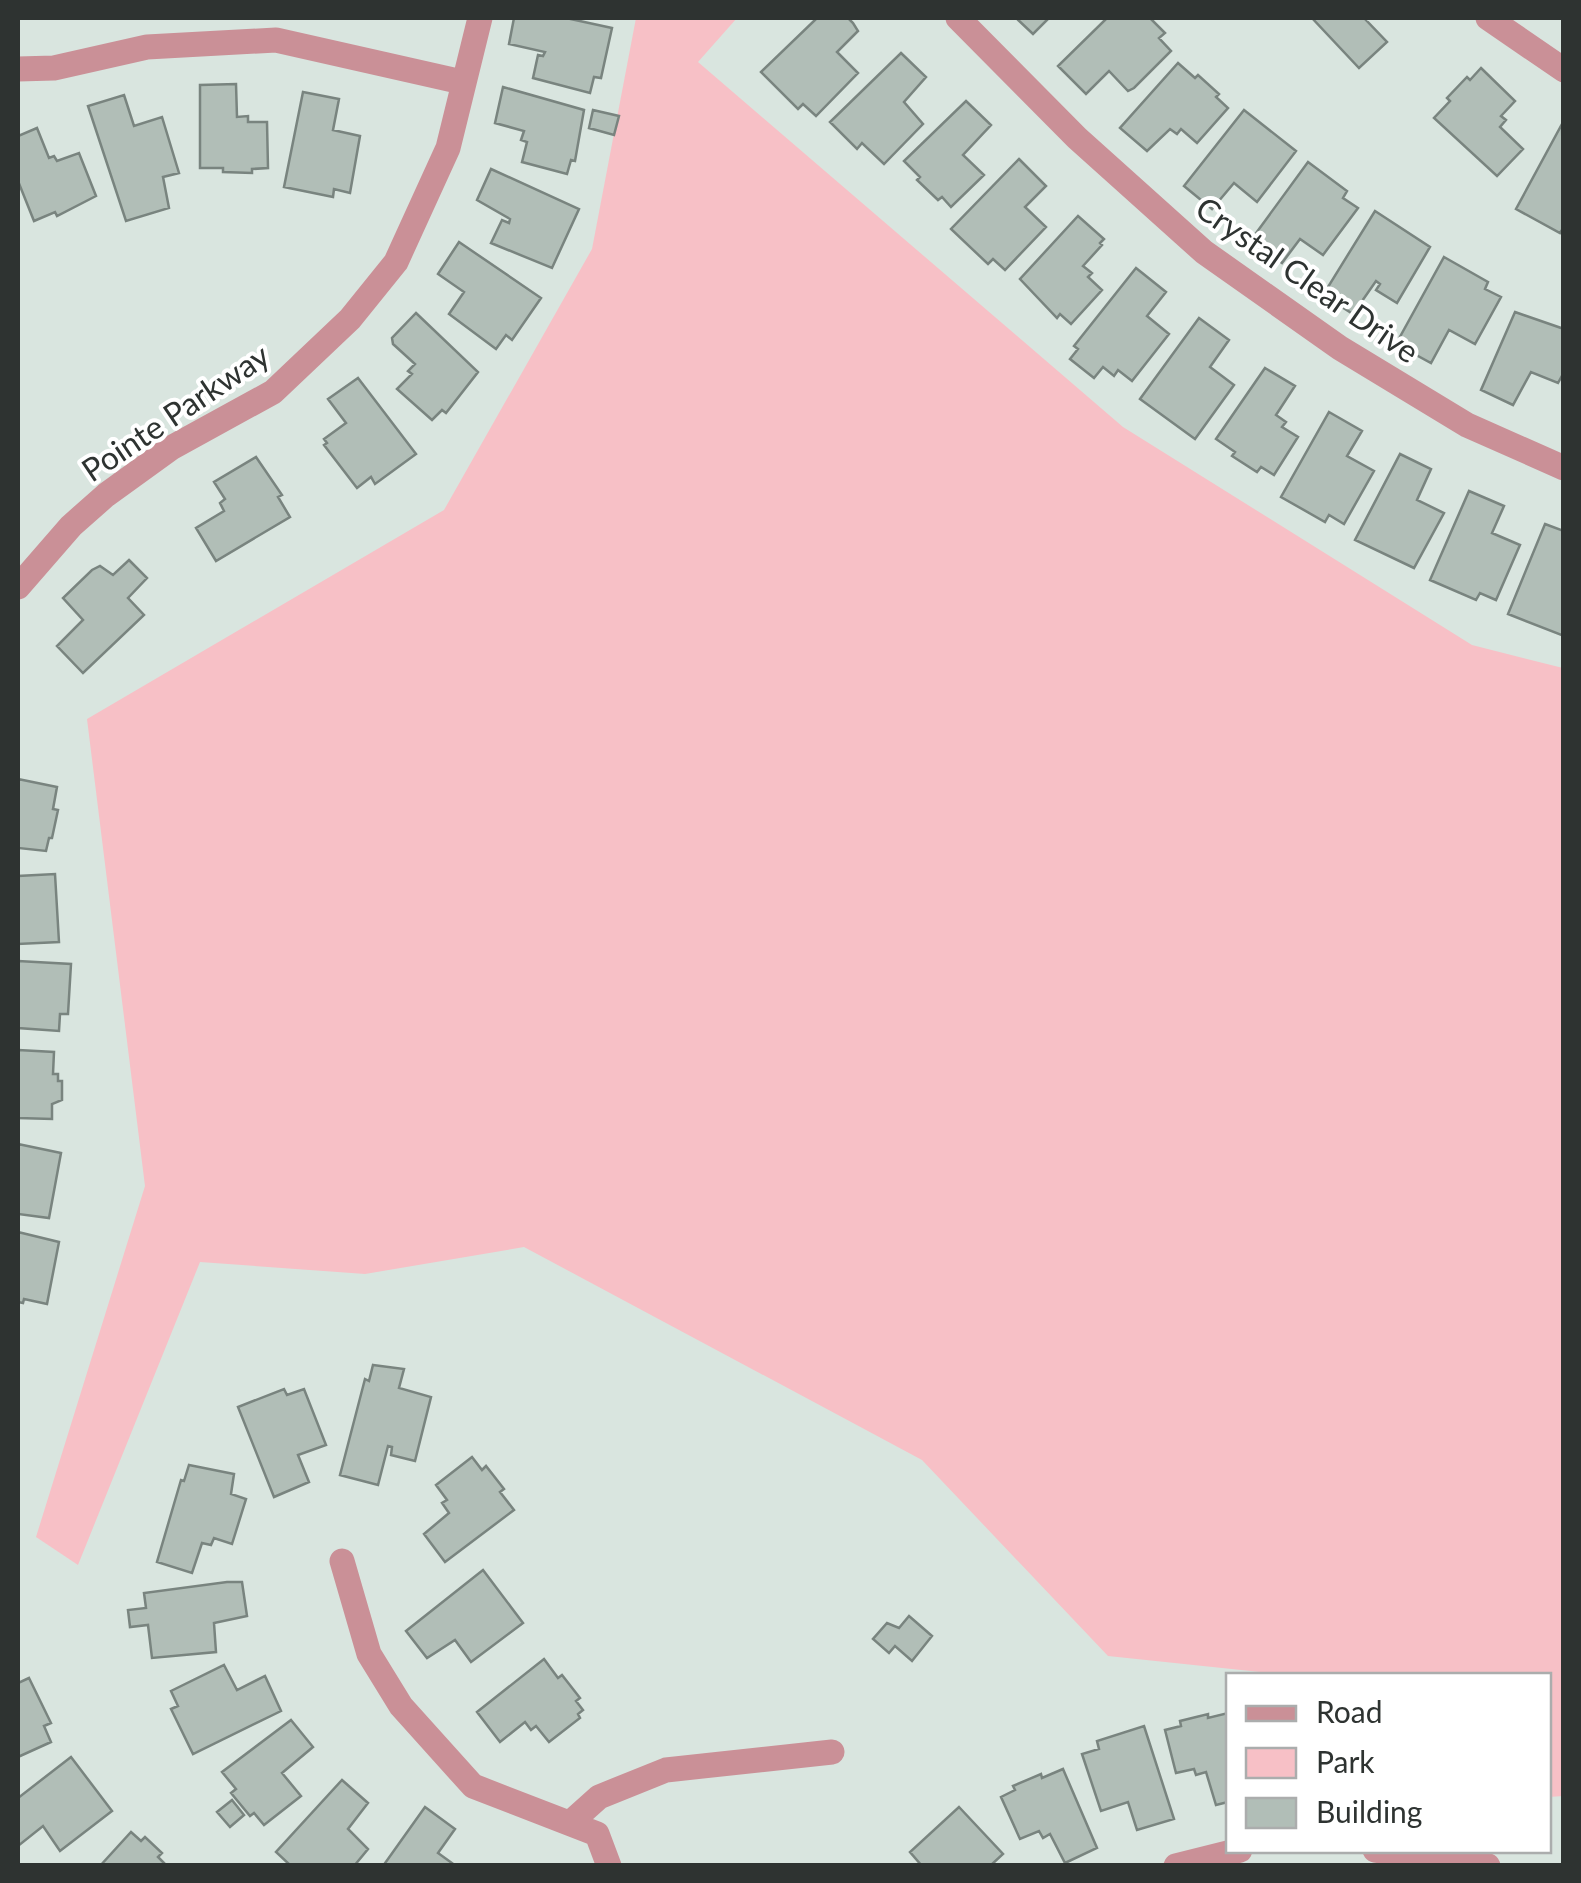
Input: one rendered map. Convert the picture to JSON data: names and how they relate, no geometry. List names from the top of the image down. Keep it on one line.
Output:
{"streets":{"street":["Crystal Clear Drive","Pointe Parkway"]},"legend":["Road","Park","Building"]}
